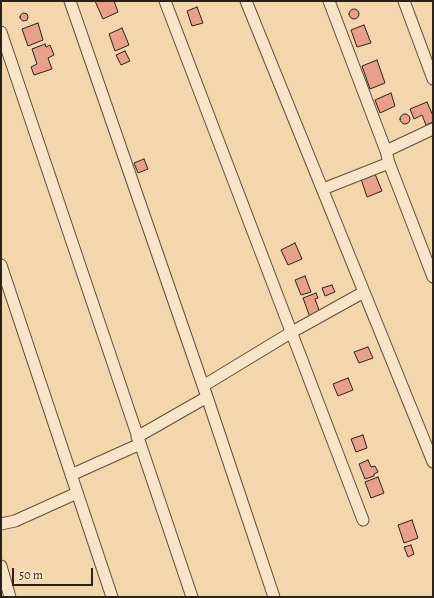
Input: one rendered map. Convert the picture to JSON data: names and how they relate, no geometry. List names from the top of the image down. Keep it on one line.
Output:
{"scale_bar":"50 m"}
